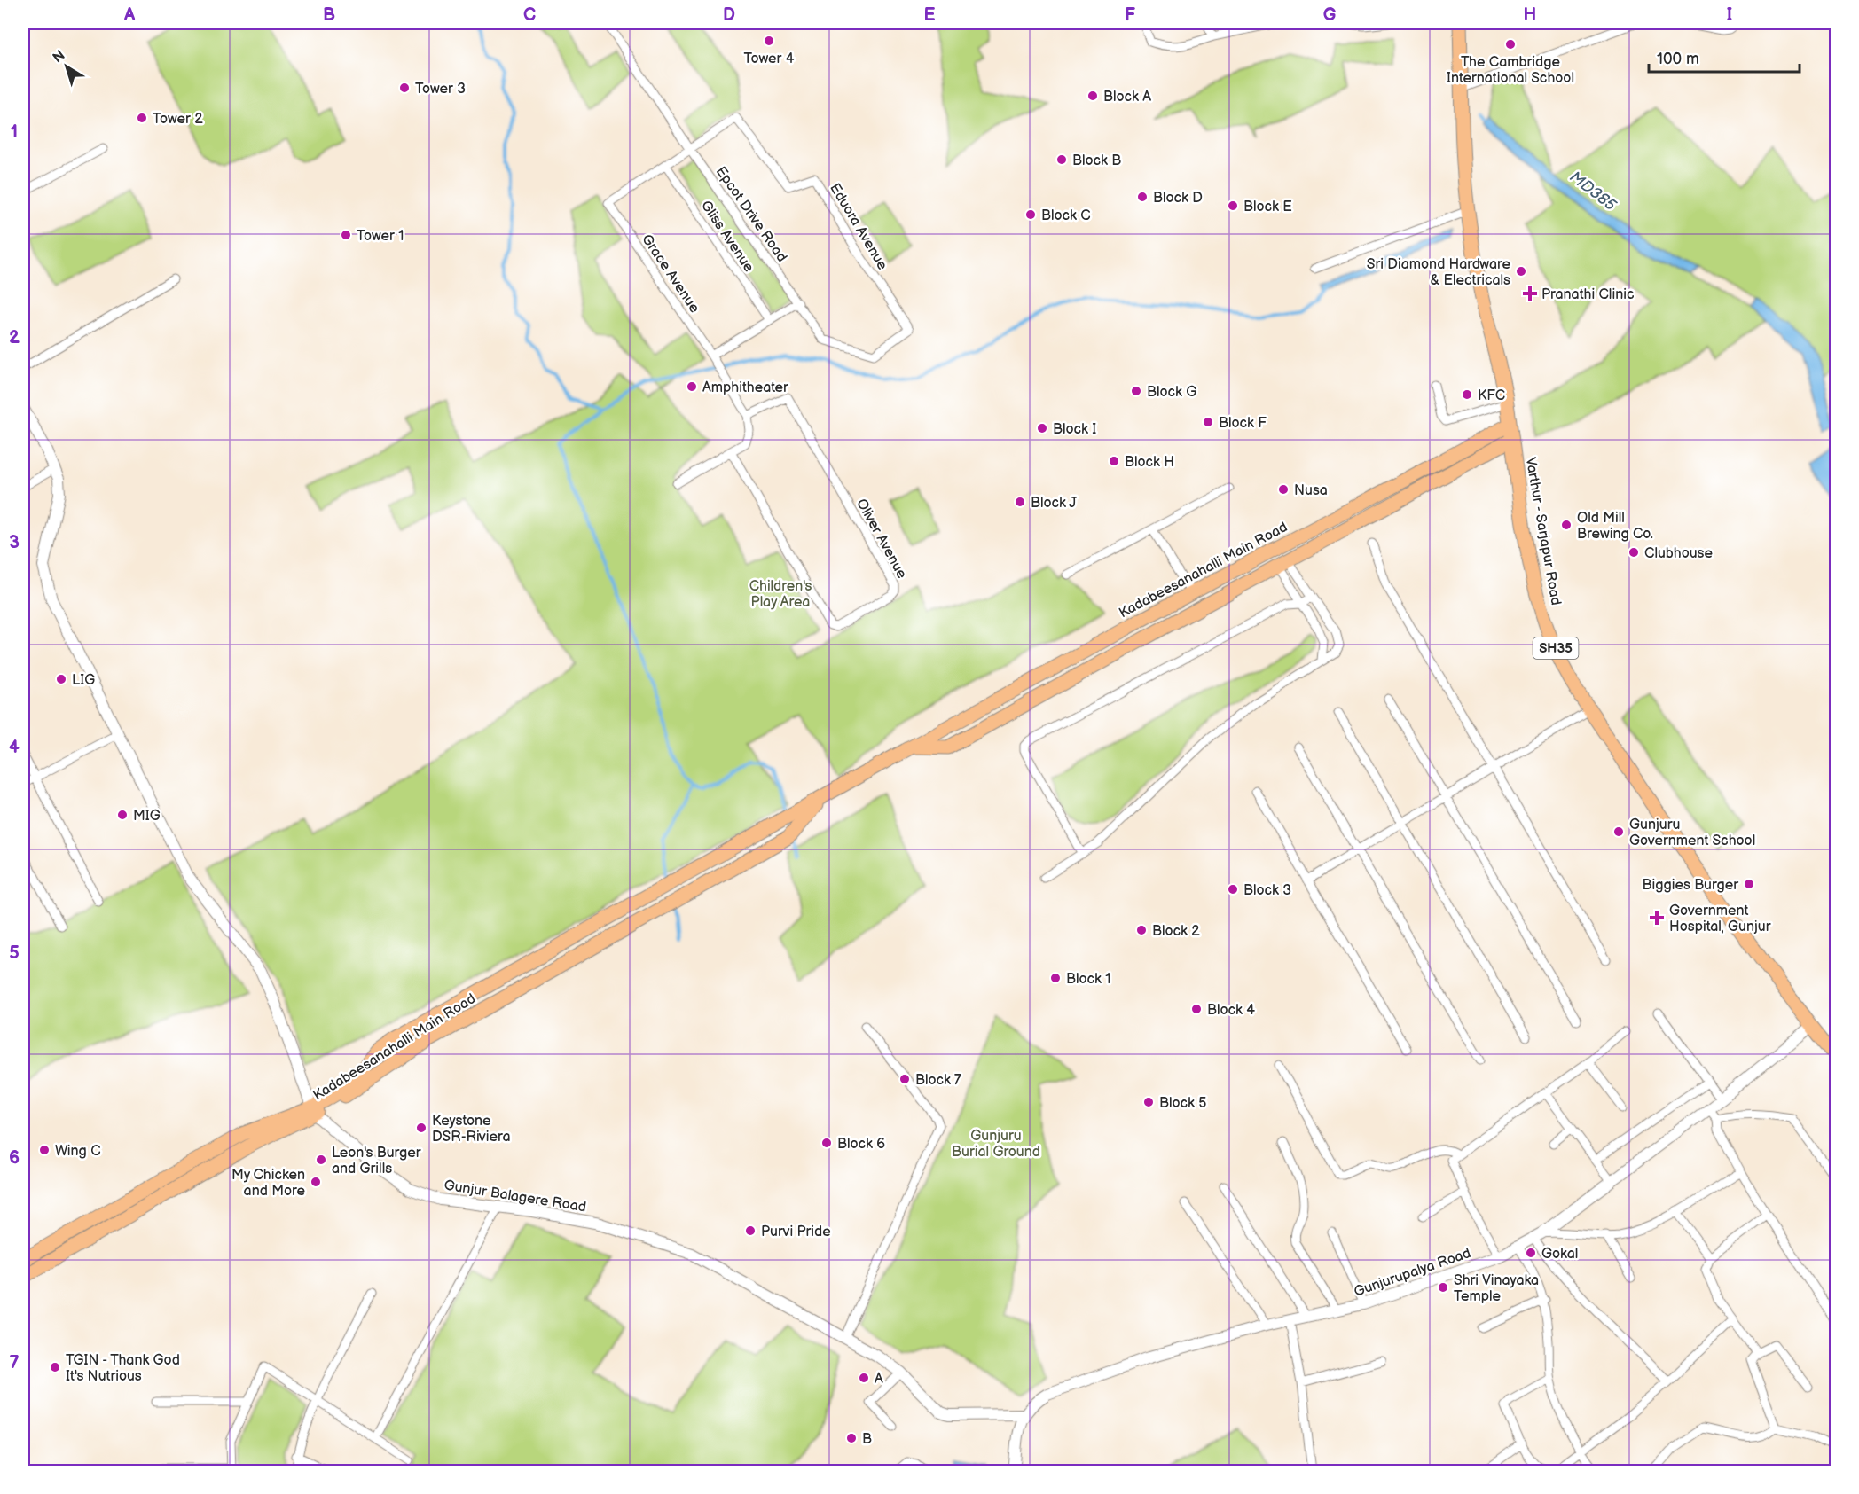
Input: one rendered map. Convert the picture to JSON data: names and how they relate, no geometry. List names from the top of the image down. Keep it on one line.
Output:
{"streets":{"main road":["Varthur - Sarjapur Road","Kadabeesanahalli Main Road","SH35"],"street":["Epcot Drive Road","Eduora Avenue","Gliss Avenue","Grace Avenue","Oliver Avenue","Gunjur Balagere Road","Gunjurupalya Road"]},"crossings":[["Epcot Drive Road","Eduora Avenue"],["Gliss Avenue","Grace Avenue"],["Grace Avenue","Oliver Avenue"],["Varthur - Sarjapur Road","Kadabeesanahalli Main Road"],["Varthur - Sarjapur Road","Gunjurupalya Road"],["Kadabeesanahalli Main Road","Gunjur Balagere Road"],["Gunjur Balagere Road","Gunjurupalya Road"]],"water":["MD385"],"parks":["Children's Play Area","Gunjuru Burial Ground"],"places":{"other":["Tower 4","The Cambridge International School","Tower 3","Block A","Tower 2","Block B","Block D","Block E","Block C","Tower 1","Sri Diamond Hardware & Electricals","Amphitheater","Block G","KFC","Block F","Block I","Block H","Nusa","Block J","Old Mill Brewing Co.","Clubhouse","LIG","MIG","Gunjuru Government School","Biggies Burger","Block 3","Block 2","Block 1","Block 4","Block 7","Block 5","Keystone DSR-Riviera","Block 6","Wing C","Leon's Burger and Grills","My Chicken and More","Purvi Pride","Gokal","Shri Vinayaka Temple","TGIN - Thank God It's Nutrious","A","B"],"health":["Pranathi Clinic","Government Hospital, Gunjur"]},"scale_bar":"100 m","north":"top left","grid":{"columns":["A","B","C","D","E","F","G","H","I"],"rows":["1","2","3","4","5","6","7"]}}
